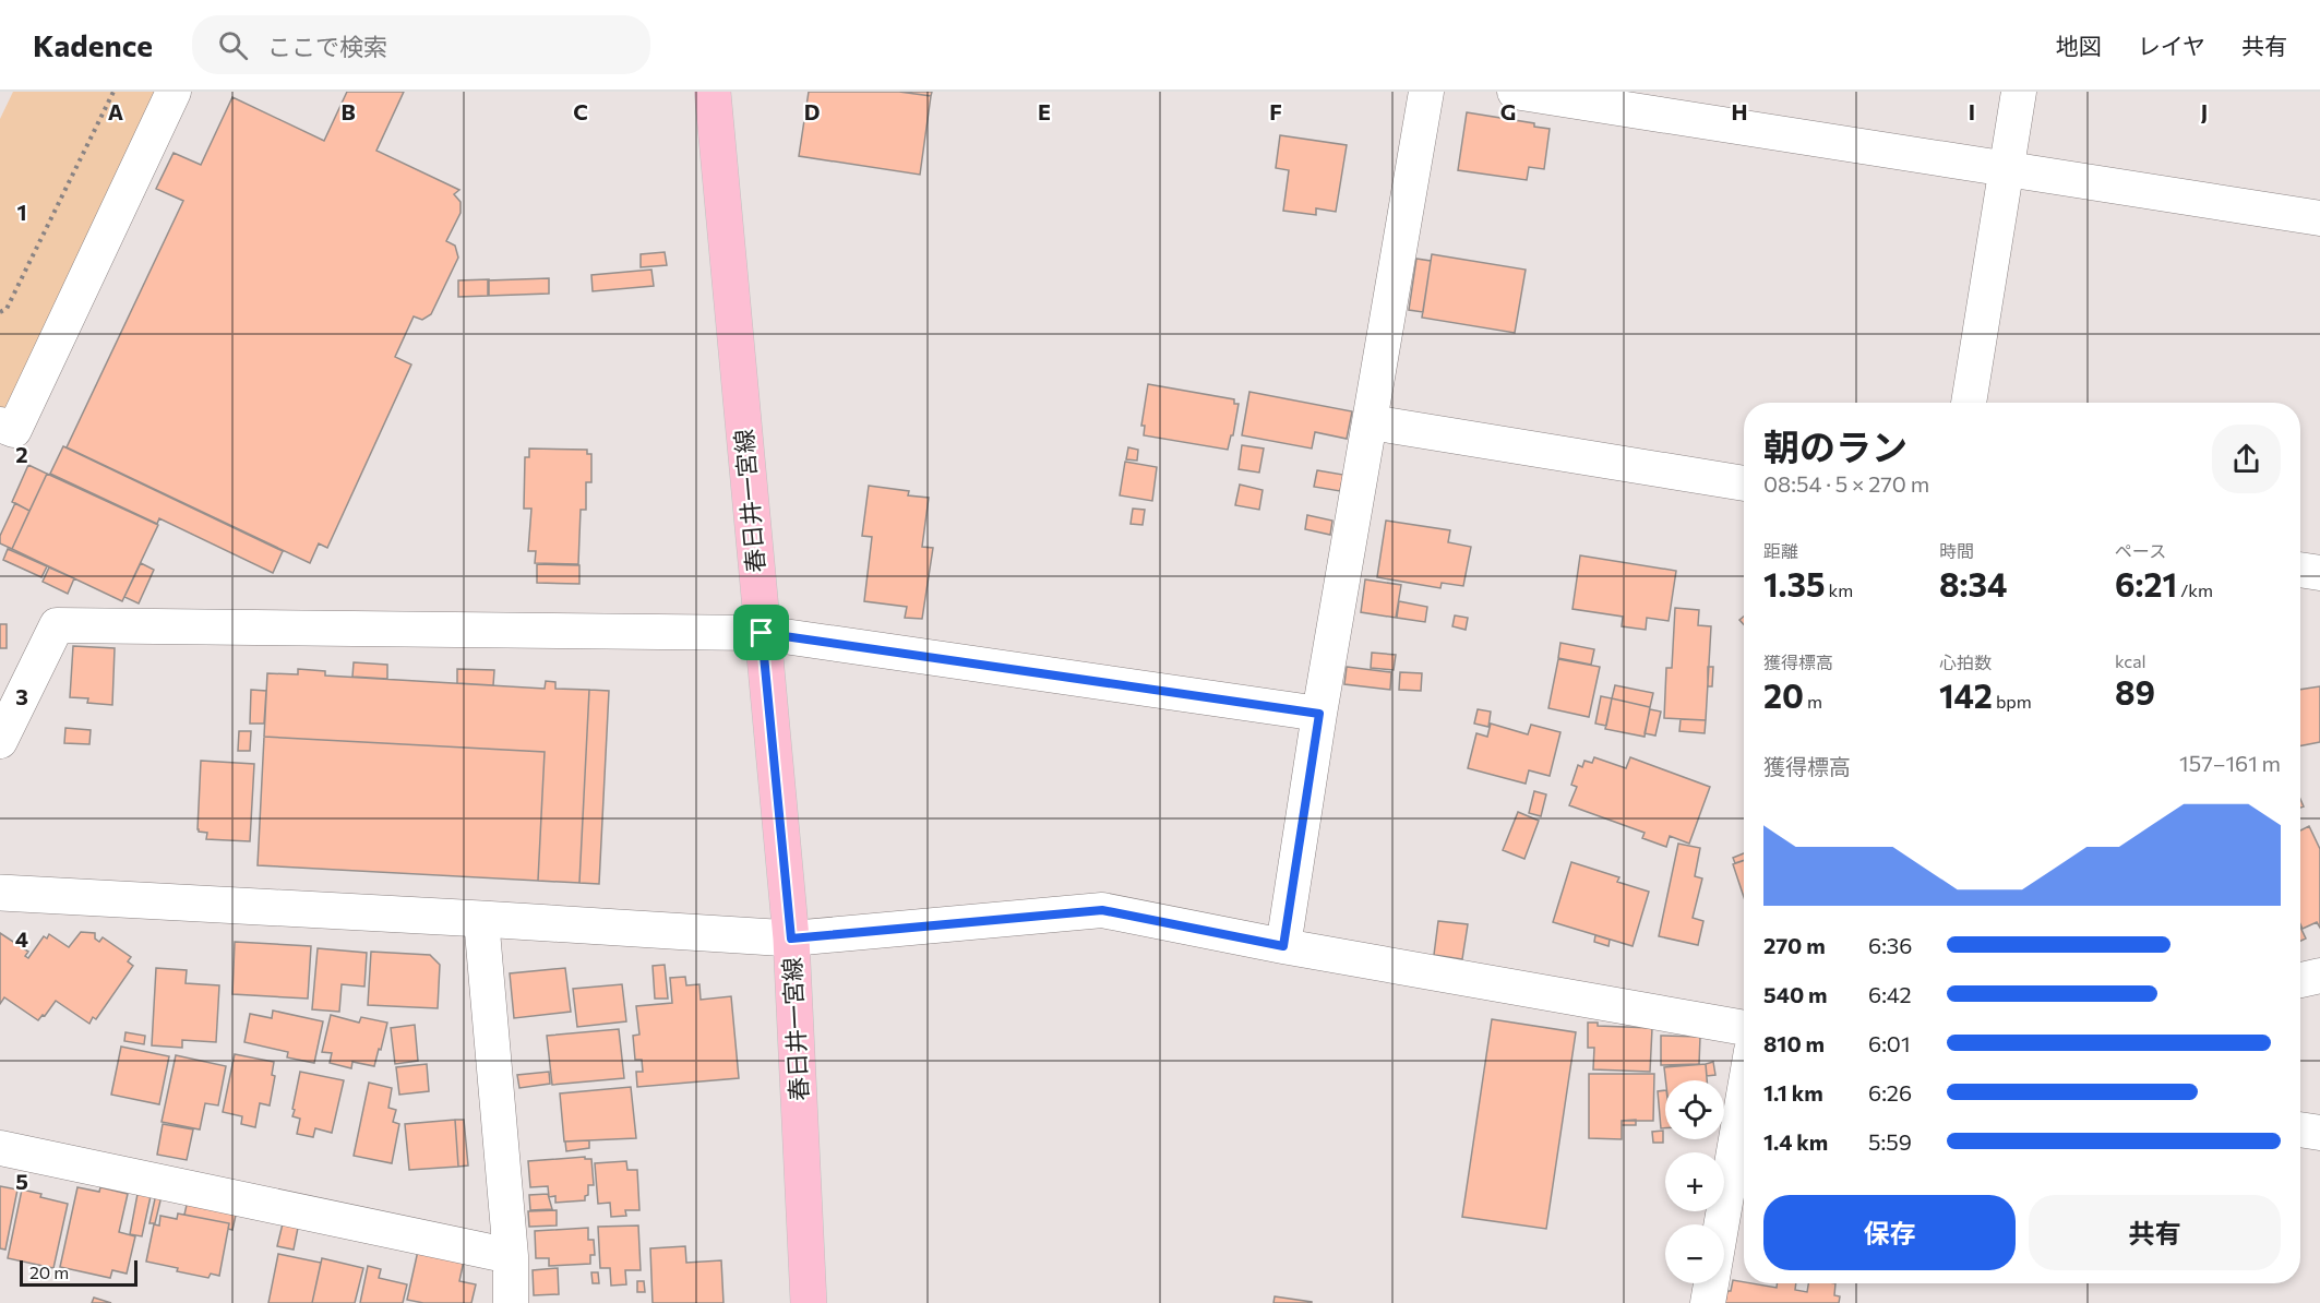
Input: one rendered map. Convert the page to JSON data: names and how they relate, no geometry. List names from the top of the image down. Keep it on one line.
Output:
{"streets":{"main road":["春日井一宮線"]},"scale_bar":"20 m","page":{"header":"Kadence","search":"ここで検索","nav":["地図","レイヤ","共有"],"heading":["朝のラン","08:54 · 5 × 270 m"],"stats":[["距離","1.35 km"],["時間","8:34"],["ペース","6:21 /km"],["獲得標高","20 m"],["心拍数","142 bpm"],["kcal","89"]],"chart":["獲得標高","157–161 m"],"list":[{"name":"270 m","note":"6:36"},{"name":"540 m","note":"6:42"},{"name":"810 m","note":"6:01"},{"name":"1.1 km","note":"6:26"},{"name":"1.4 km","note":"5:59"}],"map_buttons":["+","−"],"buttons":["保存","共有"],"scale":"20 m"},"grid":{"columns":["A","B","C","D","E","F","G","H","I","J"],"rows":["1","2","3","4","5"]}}
